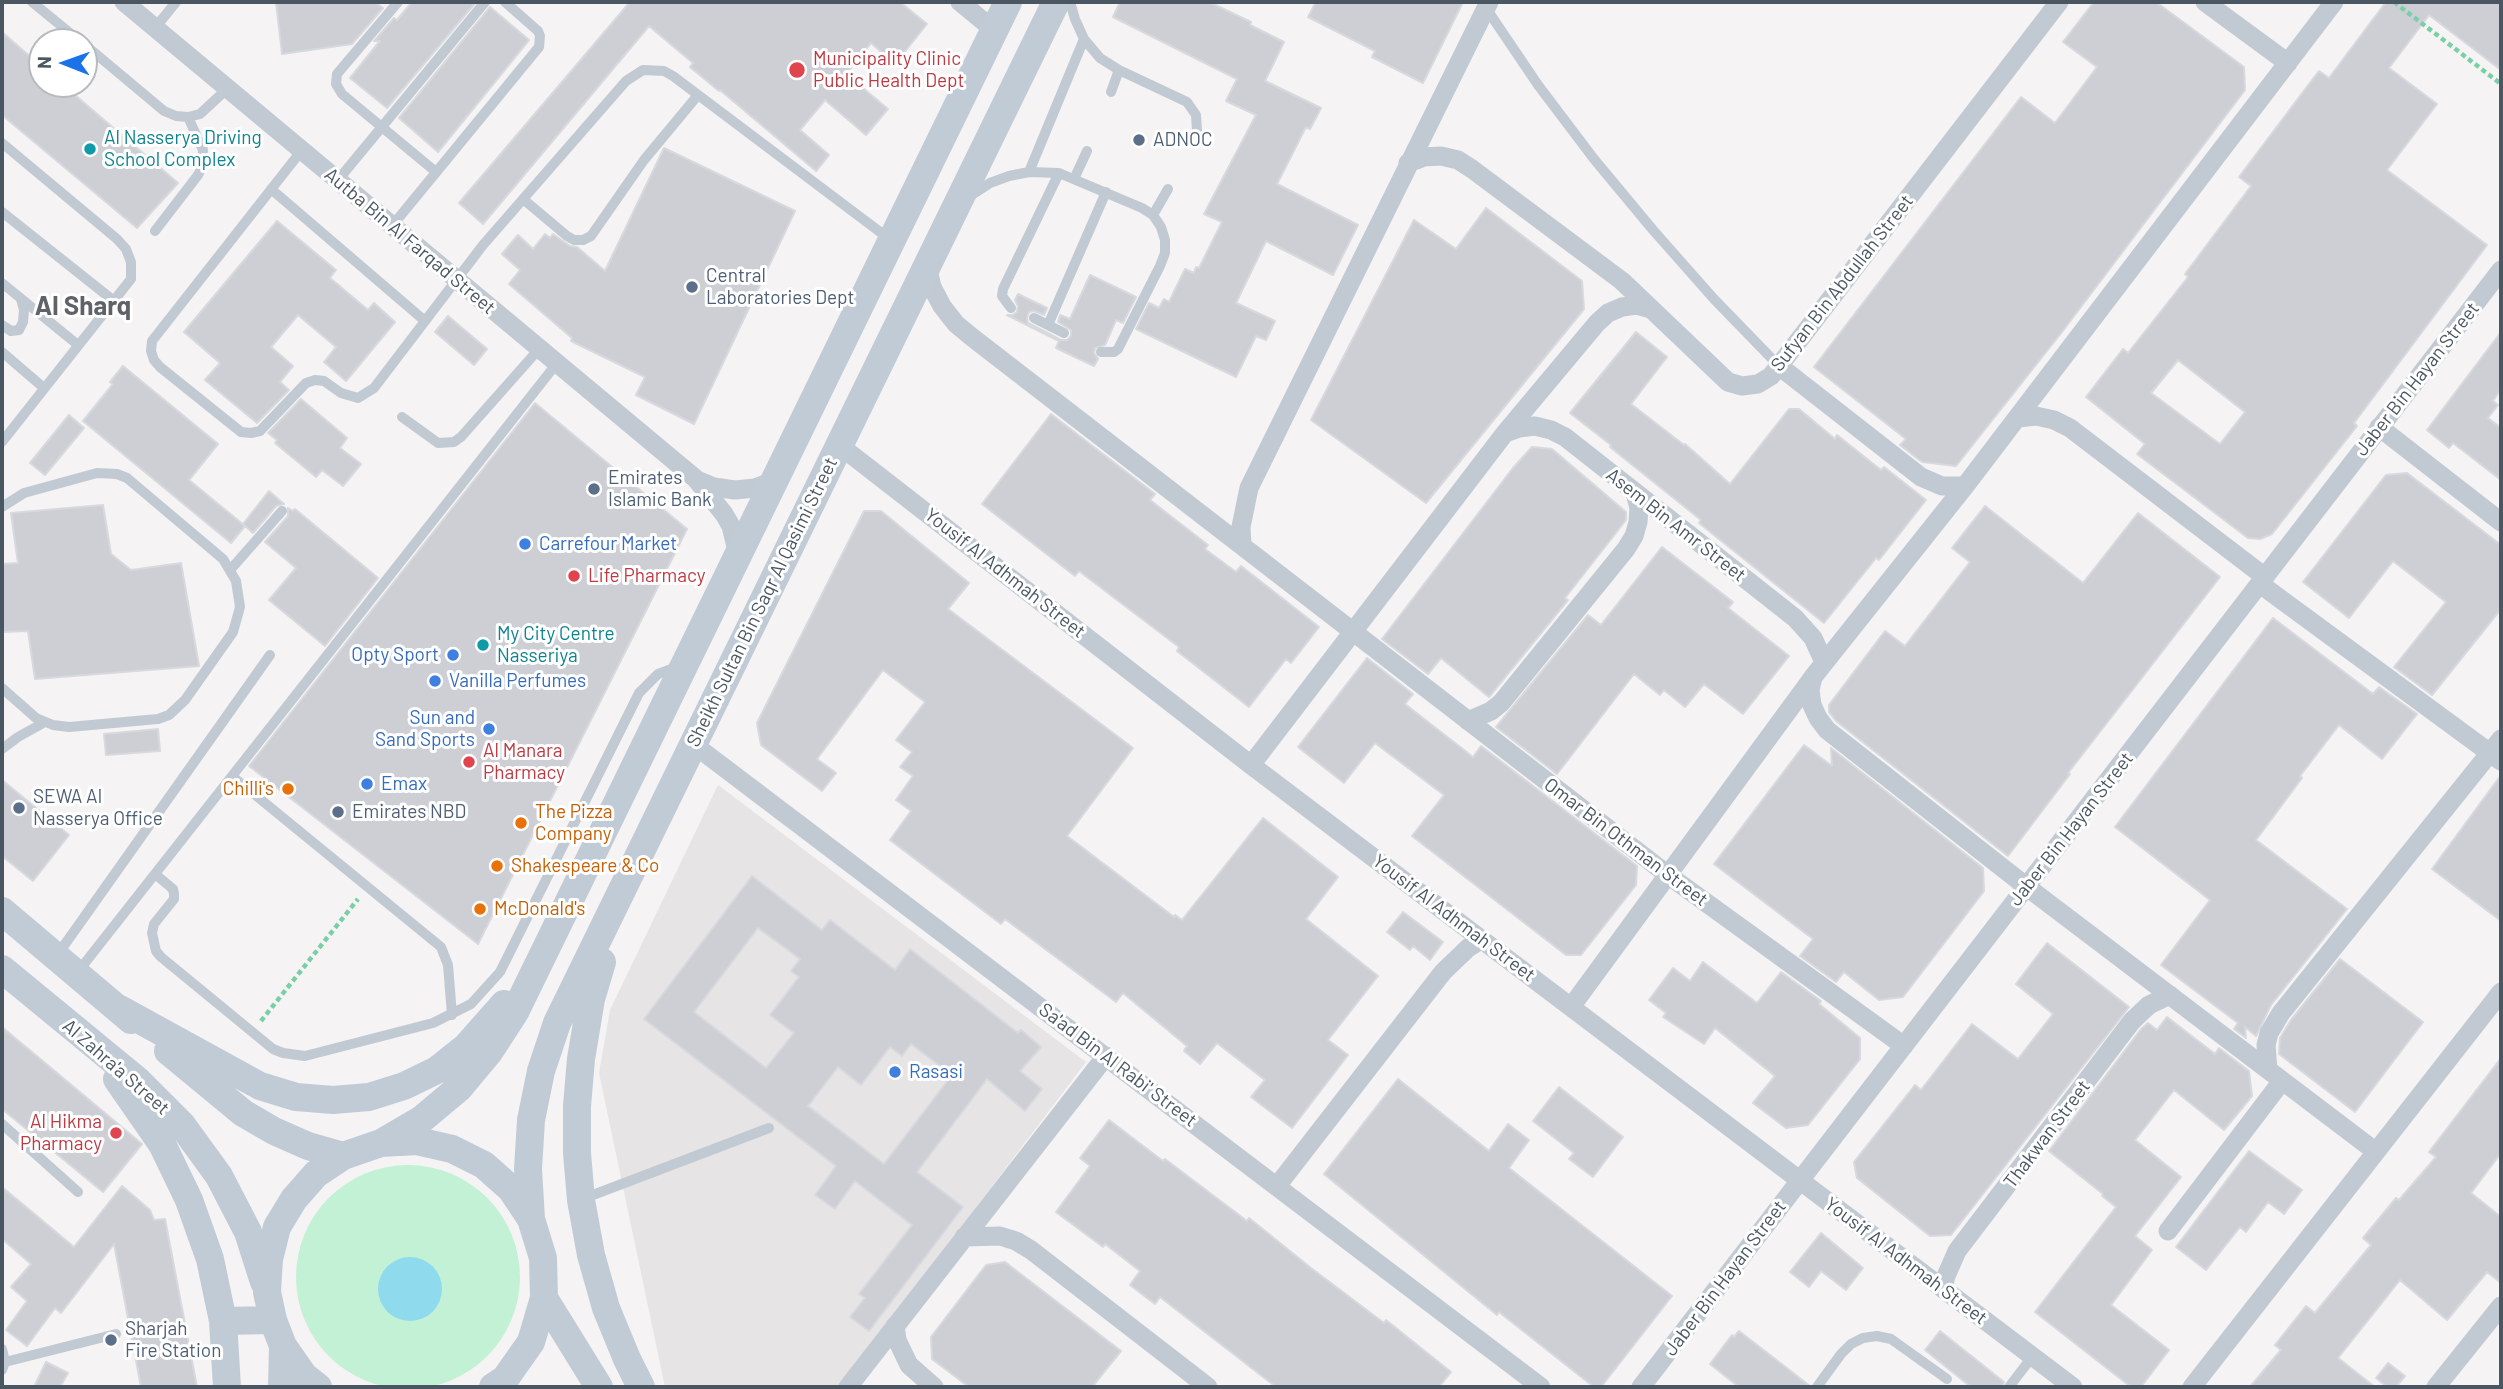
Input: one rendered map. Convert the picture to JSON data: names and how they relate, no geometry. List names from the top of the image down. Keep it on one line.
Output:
{"streets":{"main road":["Sheikh Sultan Bin Saqr Al Qasimi Street","Al Zahra'a Street"],"street":["Autba Bin Al Farqad Street","Sufyan Bin Abdullah Street","Jaber Bin Hayan Street","Asem Bin Amr Street","Yousif Al Adhmah Street","Omar Bin Othman Street","Sa'ad Bin Al Rabi' Street","Thakwan Street"]},"crossings":[["Jaber Bin Hayan Street","Yousif Al Adhmah Street"],["Jaber Bin Hayan Street","Omar Bin Othman Street"],["Yousif Al Adhmah Street","Sheikh Sultan Bin Saqr Al Qasimi Street"],["Yousif Al Adhmah Street","Thakwan Street"],["Sheikh Sultan Bin Saqr Al Qasimi Street","Omar Bin Othman Street"],["Sheikh Sultan Bin Saqr Al Qasimi Street","Sa'ad Bin Al Rabi' Street"]],"districts":["Al Sharq"],"places":["Municipality Clinic Public Health Dept","ADNOC","Al Nasserya Driving School Complex","Central Laboratories Dept","Emirates Islamic Bank","Carrefour Market","Life Pharmacy","My City Centre Nasseriya","Opty Sport","Vanilla Perfumes","Sun and Sand Sports","Al Manara Pharmacy","Emax","Chilli's","SEWA Al Nasserya Office","Emirates NBD","The Pizza Company","Shakespeare & Co","McDonald's","Rasasi","Al Hikma Pharmacy","Sharjah Fire Station"],"north":"left"}
